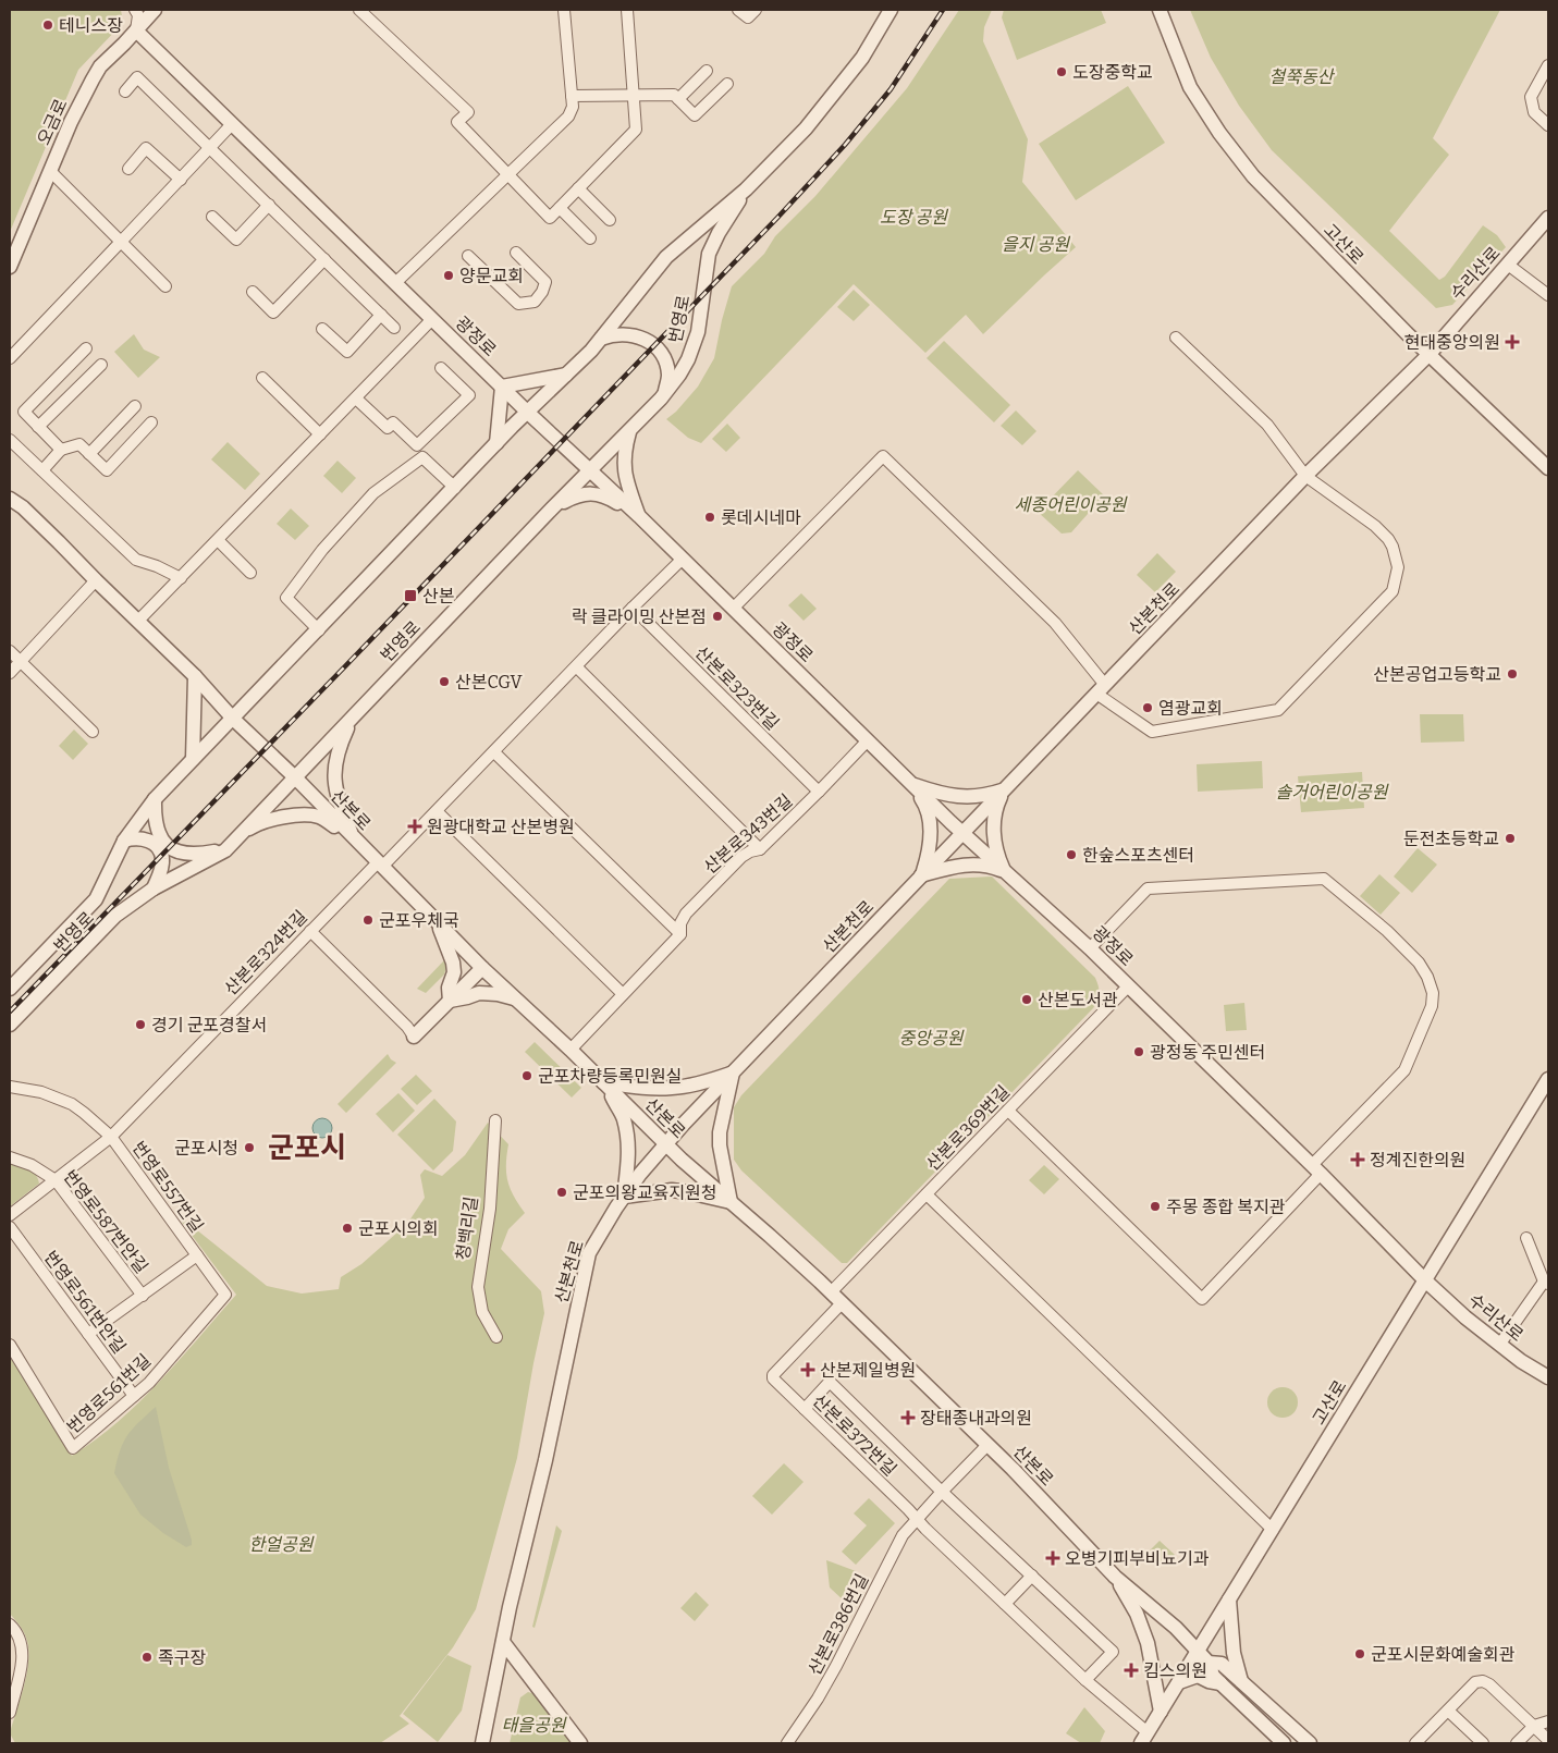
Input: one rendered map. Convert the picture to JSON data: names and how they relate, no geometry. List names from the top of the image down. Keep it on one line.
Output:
{"streets":{"street":["오금로","고산로","수리산로","번영로","광정로","산본천로","산본로323번길","산본로","산본로343번길","산본로324번길","산본로369번길","번영로557번길","번영로587번안길","청백리길","번영로561번안길","번영로561번길","산본로372번길","산본로386번길"]},"crossings":[["오금로","광정로"],["고산로","수리산로"],["고산로","광정로"],["고산로","산본천로"],["고산로","산본로"],["수리산로","광정로"],["수리산로","산본천로"],["번영로","광정로"],["번영로","산본로"],["광정로","산본천로"],["광정로","산본로343번길"],["광정로","산본로369번길"],["산본천로","산본로"],["산본로323번길","산본로343번길"],["산본로","산본로343번길"],["산본로","산본로324번길"],["산본로","산본로369번길"],["산본로","산본로372번길"],["산본로","산본로386번길"],["산본로324번길","번영로557번길"],["번영로557번길","번영로587번안길"],["번영로557번길","번영로561번안길"],["번영로557번길","번영로561번길"],["번영로561번안길","번영로561번길"],["산본로372번길","산본로386번길"]],"districts":["군포시"],"parks":["철쭉동산","도장 공원","을지 공원","세종어린이공원","솔거어린이공원","중앙공원","한얼공원","태을공원"],"places":{"other":["테니스장","도장중학교","양문교회","롯데시네마","락 클라이밍 산본점","산본공업고등학교","산본CGV","염광교회","둔전초등학교","한숲스포츠센터","군포우체국","산본도서관","경기 군포경찰서","광정동 주민센터","군포차량등록민원실","군포시청","군포의왕교육지원청","주몽 종합 복지관","군포시의회","군포시문화예술회관","족구장"],"health":["현대중앙의원","원광대학교 산본병원","정계진한의원","산본제일병원","장태종내과의원","오병기피부비뇨기과","킴스의원"],"transit":["산본"]}}
